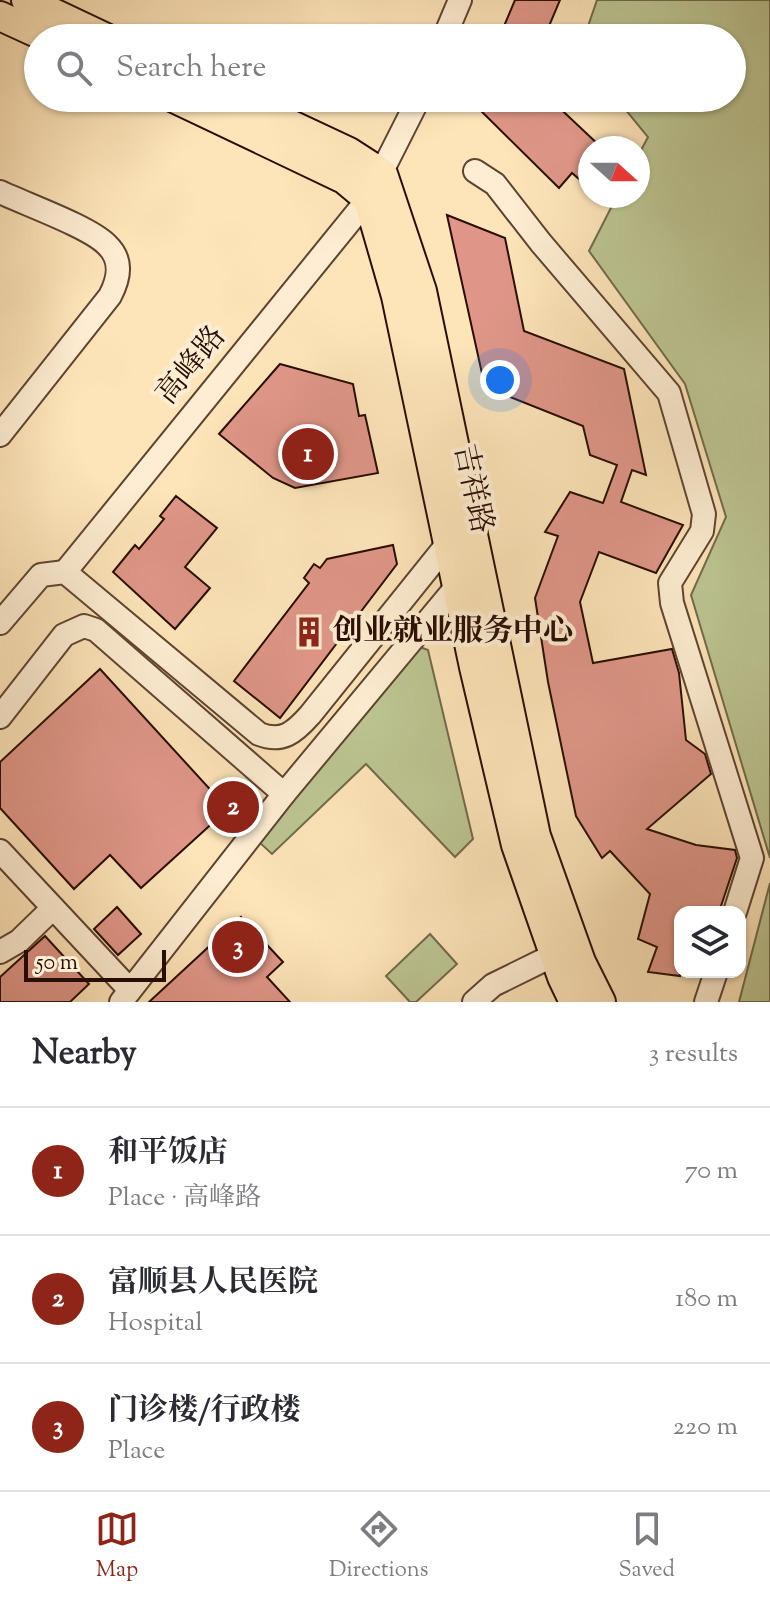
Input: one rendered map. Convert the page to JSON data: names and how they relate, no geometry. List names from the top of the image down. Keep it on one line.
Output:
{"streets":{"main road":["吉祥路"],"street":["高峰路"]},"crossings":[["高峰路","吉祥路"]],"places":{"building":["创业就业服务中心"]},"scale_bar":"50 m","north":"right","page":{"search":"Search here","pins":["1","2","3"],"scale":"50 m","heading":["Nearby","3 results"],"list":[{"mark":"1","name":"和平饭店","note":"Place · 高峰路","value":"70 m"},{"mark":"2","name":"富顺县人民医院","note":"Hospital","value":"180 m"},{"mark":"3","name":"门诊楼/行政楼","note":"Place","value":"220 m"}],"nav":["Map","Directions","Saved"]}}
